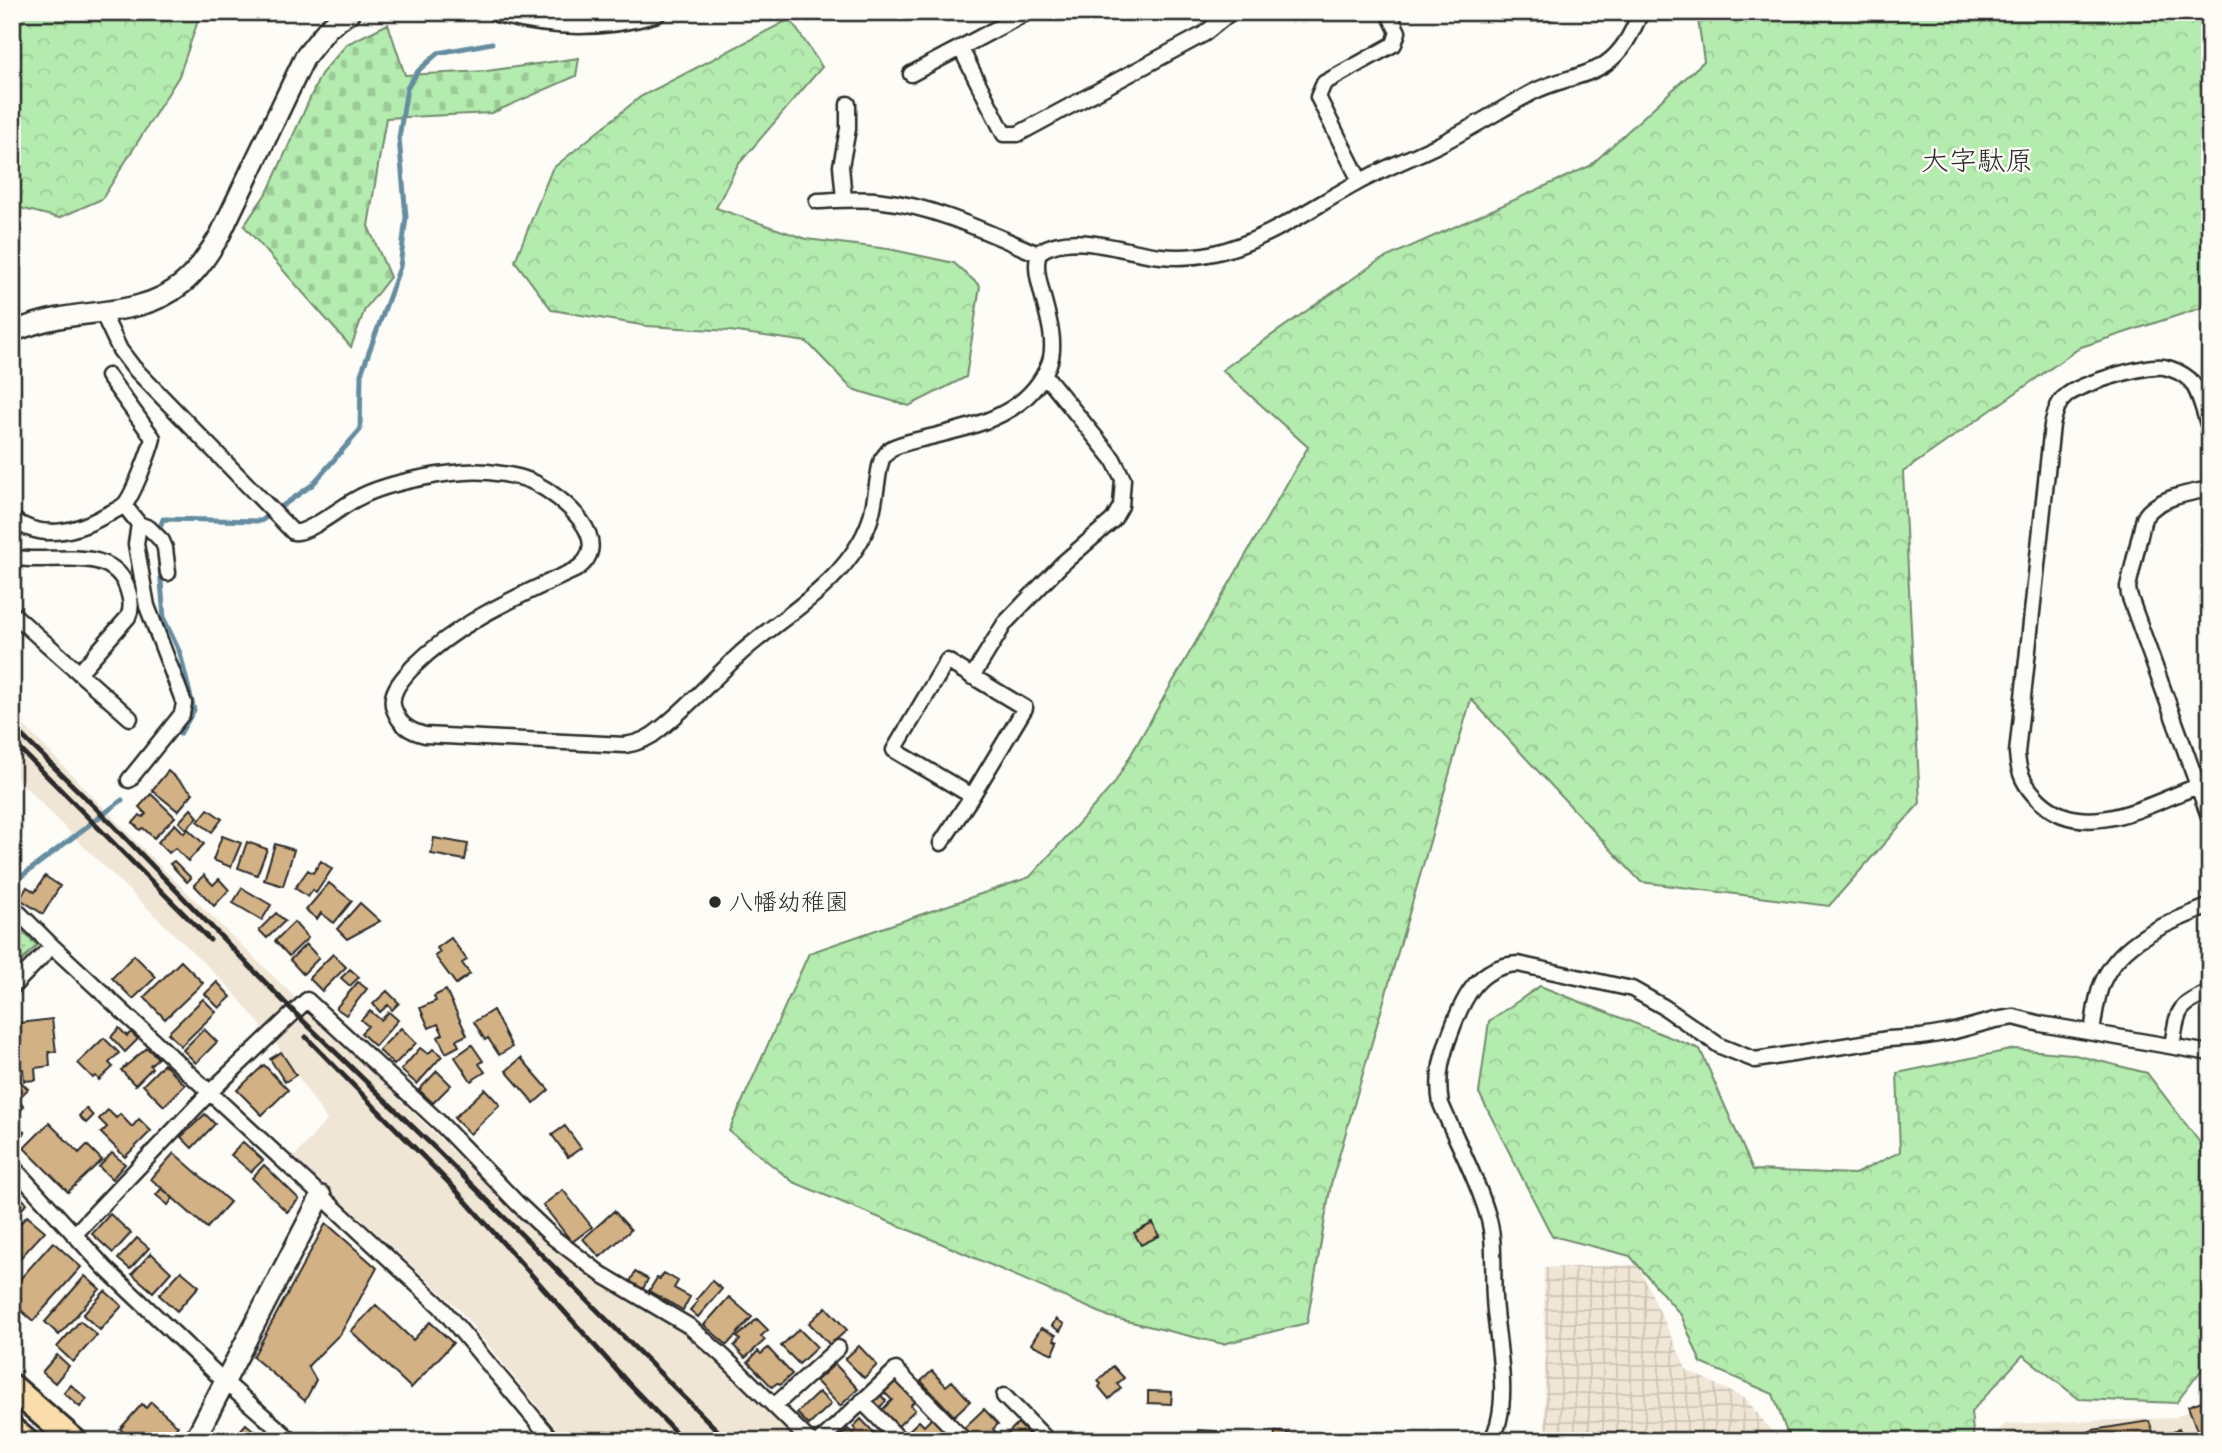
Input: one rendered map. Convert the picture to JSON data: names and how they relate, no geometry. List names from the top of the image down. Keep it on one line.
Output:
{"districts":["大字駄原"],"places":["八幡幼稚園"]}
